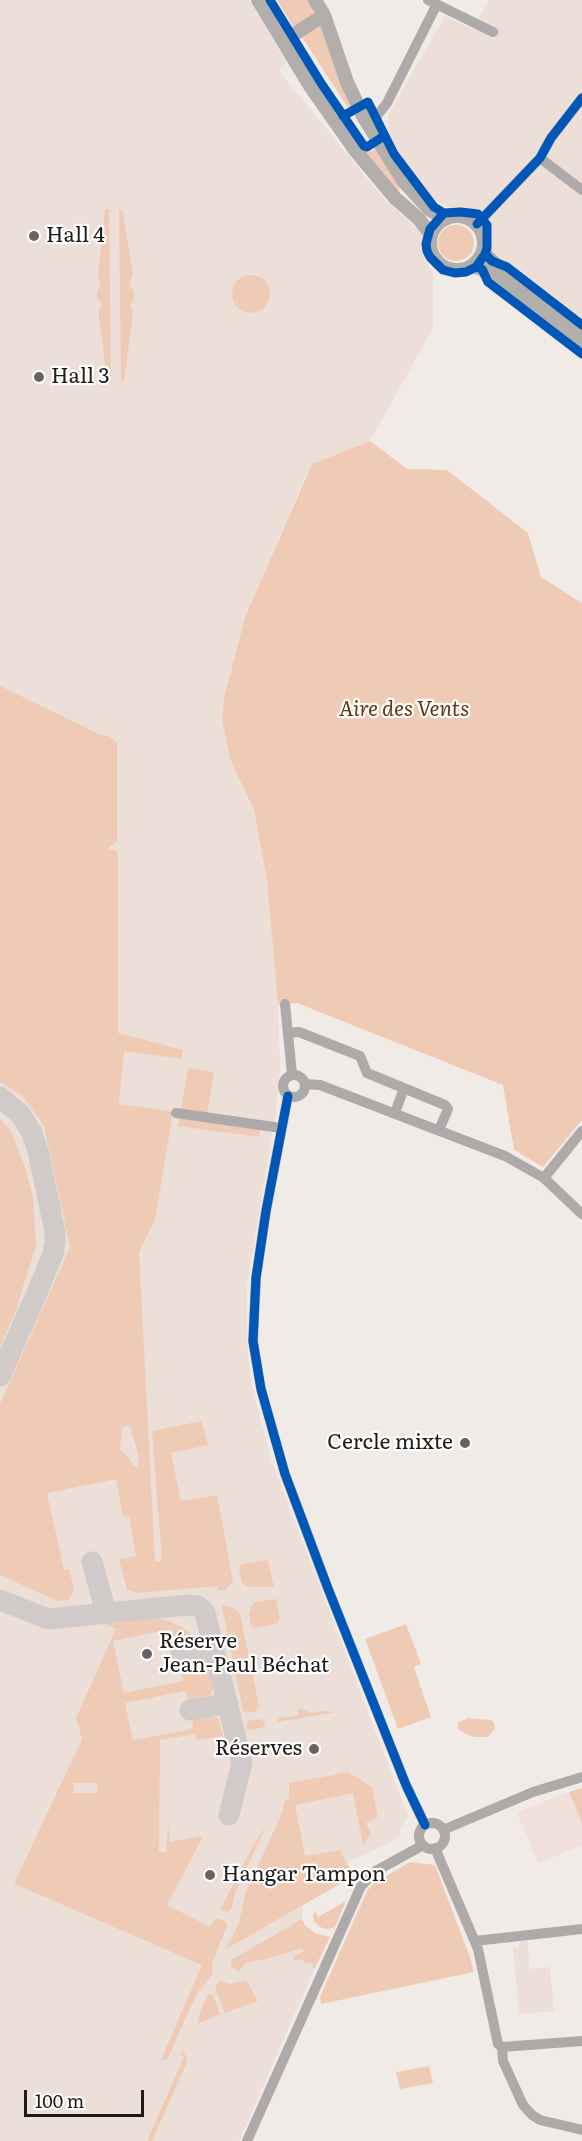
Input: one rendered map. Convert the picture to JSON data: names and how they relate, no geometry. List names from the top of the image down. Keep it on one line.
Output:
{"parks":["Aire des Vents"],"places":["Hall 4","Hall 3","Cercle mixte","Réserve Jean-Paul Béchat","Réserves","Hangar Tampon"],"scale_bar":"100 m"}
